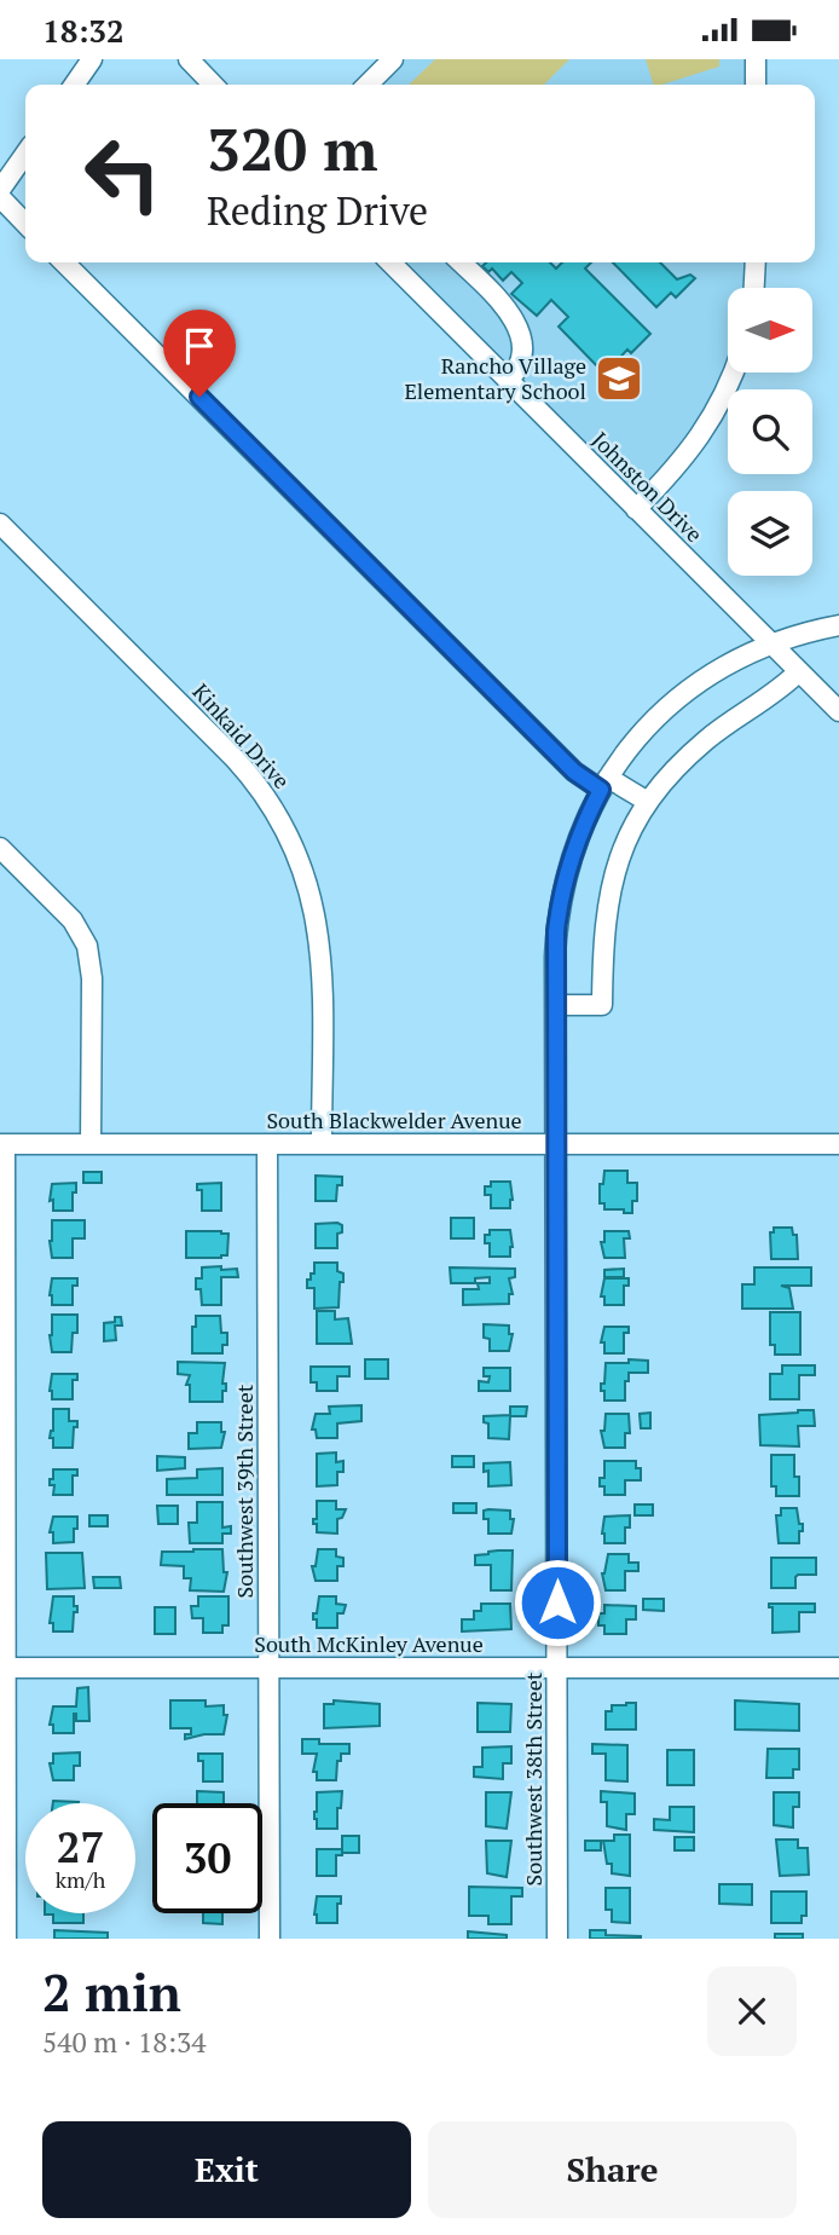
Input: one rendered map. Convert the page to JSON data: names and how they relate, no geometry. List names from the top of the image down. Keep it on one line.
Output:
{"streets":{"street":["Johnston Drive","Kinkaid Drive","South Blackwelder Avenue","Southwest 39th Street","South McKinley Avenue","Southwest 38th Street"]},"crossings":[["Johnston Drive","Southwest 38th Street"],["Kinkaid Drive","South Blackwelder Avenue"],["South Blackwelder Avenue","Southwest 39th Street"],["South Blackwelder Avenue","Southwest 38th Street"],["Southwest 39th Street","South McKinley Avenue"],["South McKinley Avenue","Southwest 38th Street"]],"places":{"school or university":["Rancho Village Elementary School"]},"north":"right","page":{"status":"18:32","turn":["320 m","Reding Drive"],"speed":"27 km/h","limit":"30","heading":["2 min","540 m · 18:34"],"buttons":["Exit","Share"]}}
